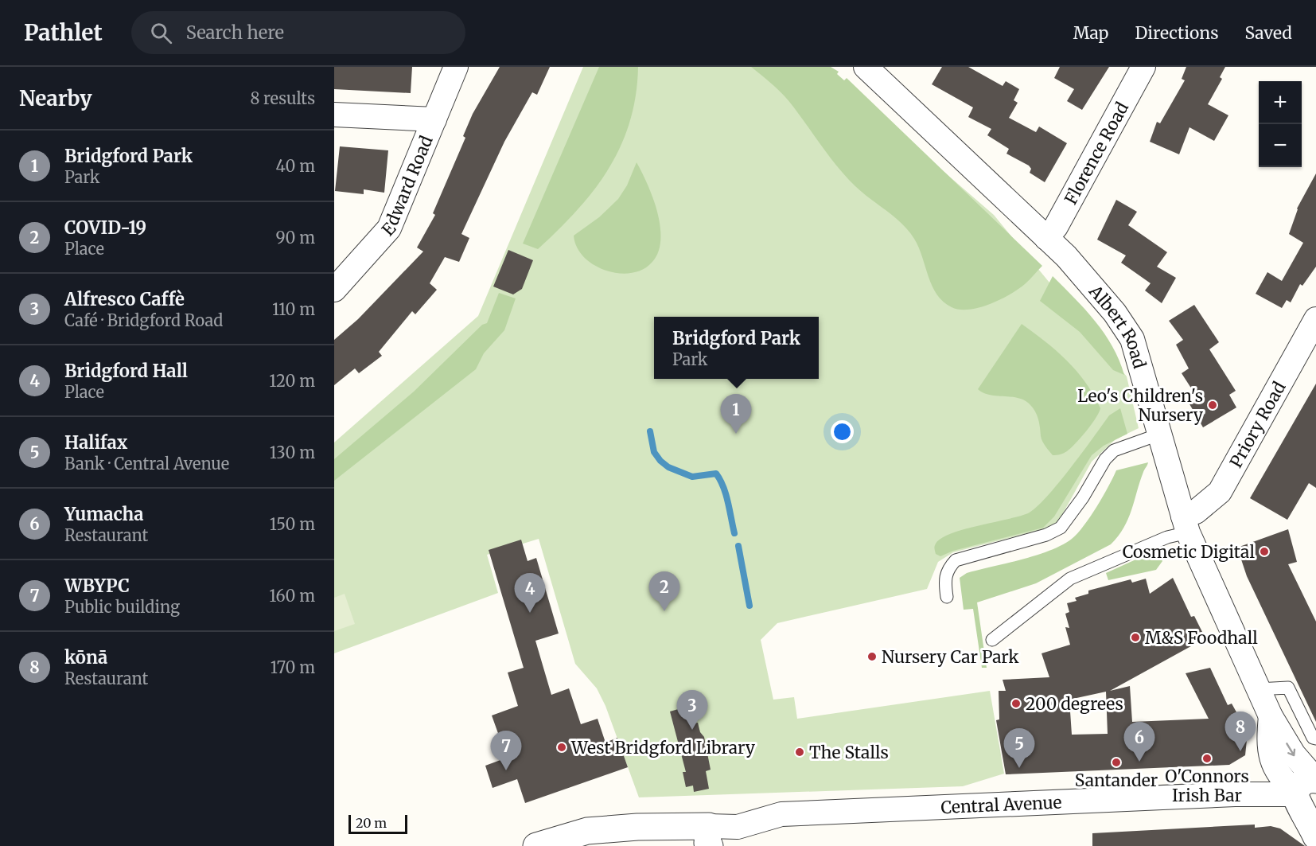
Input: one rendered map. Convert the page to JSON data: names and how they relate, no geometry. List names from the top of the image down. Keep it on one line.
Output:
{"streets":{"street":["Florence Road","Edward Road","Albert Road","Priory Road","Central Avenue"]},"crossings":[["Florence Road","Albert Road"],["Albert Road","Priory Road"],["Albert Road","Central Avenue"]],"places":["Leo's Children's Nursery","Cosmetic Digital","M&S Foodhall","Nursery Car Park","200 degrees","West Bridgford Library","The Stalls","O'Connors Irish Bar","Santander"],"scale_bar":"20 m","page":{"header":"Pathlet","search":"Search here","nav":["Map","Directions","Saved"],"heading":["Nearby","8 results"],"map_buttons":["+","−"],"list":[{"mark":"1","name":"Bridgford Park","note":"Park","value":"40 m"},{"mark":"2","name":"COVID-19","note":"Place","value":"90 m"},{"mark":"3","name":"Alfresco Caffè","note":"Café · Bridgford Road","value":"110 m"},{"mark":"4","name":"Bridgford Hall","note":"Place","value":"120 m"},{"mark":"5","name":"Halifax","note":"Bank · Central Avenue","value":"130 m"},{"mark":"6","name":"Yumacha","note":"Restaurant","value":"150 m"},{"mark":"7","name":"WBYPC","note":"Public building","value":"160 m"},{"mark":"8","name":"kōnā","note":"Restaurant","value":"170 m"}],"popup":["Bridgford Park","Park"],"pins":["1","2","4","3","8","6","5","7"],"scale":"20 m"}}
